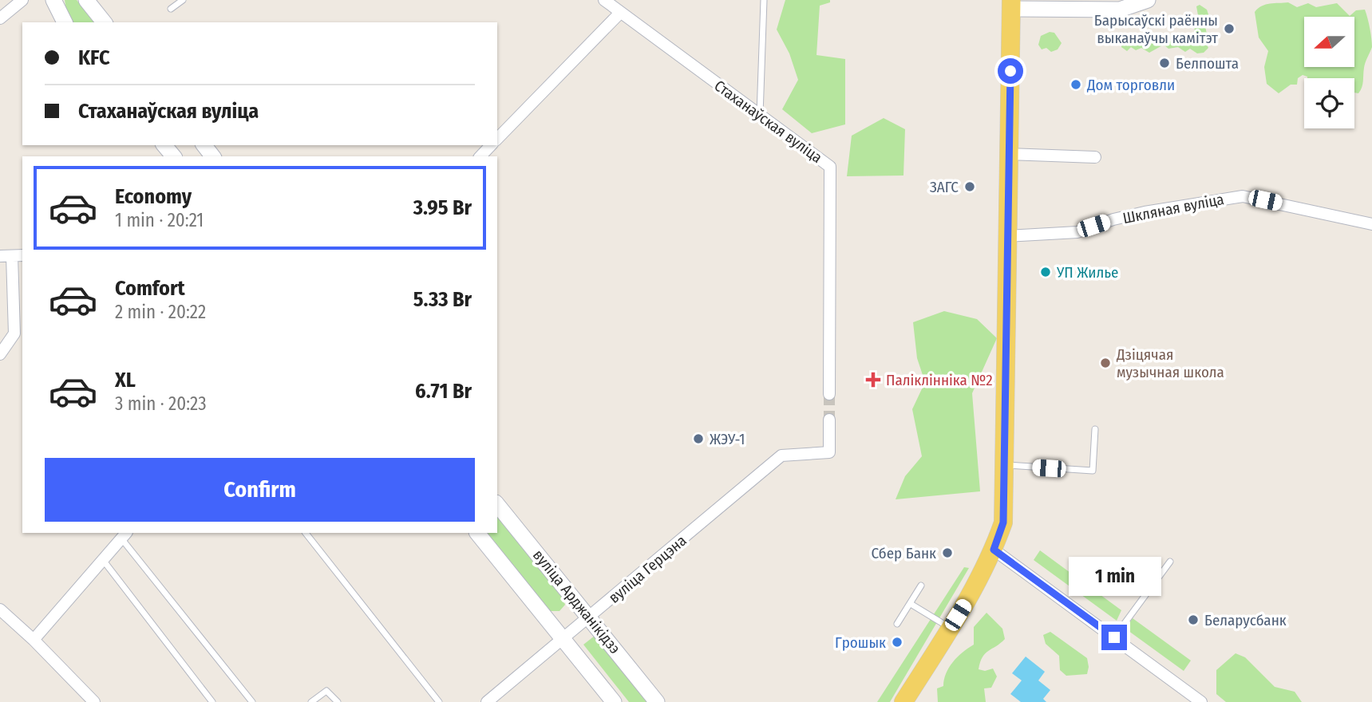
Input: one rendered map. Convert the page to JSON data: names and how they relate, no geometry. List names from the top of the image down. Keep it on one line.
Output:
{"streets":{"main road":["вуліца Арджанікідзэ"],"street":["Стаханаўская вуліца","Шкляная вуліца","вуліца Герцэна"]},"crossings":[["вуліца Герцэна","вуліца Арджанікідзэ"]],"places":{"other":["Барысаўскі раённы выканаўчы камітэт","Белпошта","Дом торговли","ЗАГС","УП Жилье","Дзіцячая музычная школа","ЖЭУ-1","Сбер Банк","Беларусбанк","Грошык"],"health":["Паліклінніка №2"]},"north":"left","page":{"banner":["KFC","Стаханаўская вуліца"],"list":[{"name":"Economy","note":"1 min · 20:21","value":"3.95 Br"},{"name":"Comfort","note":"2 min · 20:22","value":"5.33 Br"},{"name":"XL","note":"3 min · 20:23","value":"6.71 Br"}],"buttons":"Confirm","bubble":"1 min"}}
